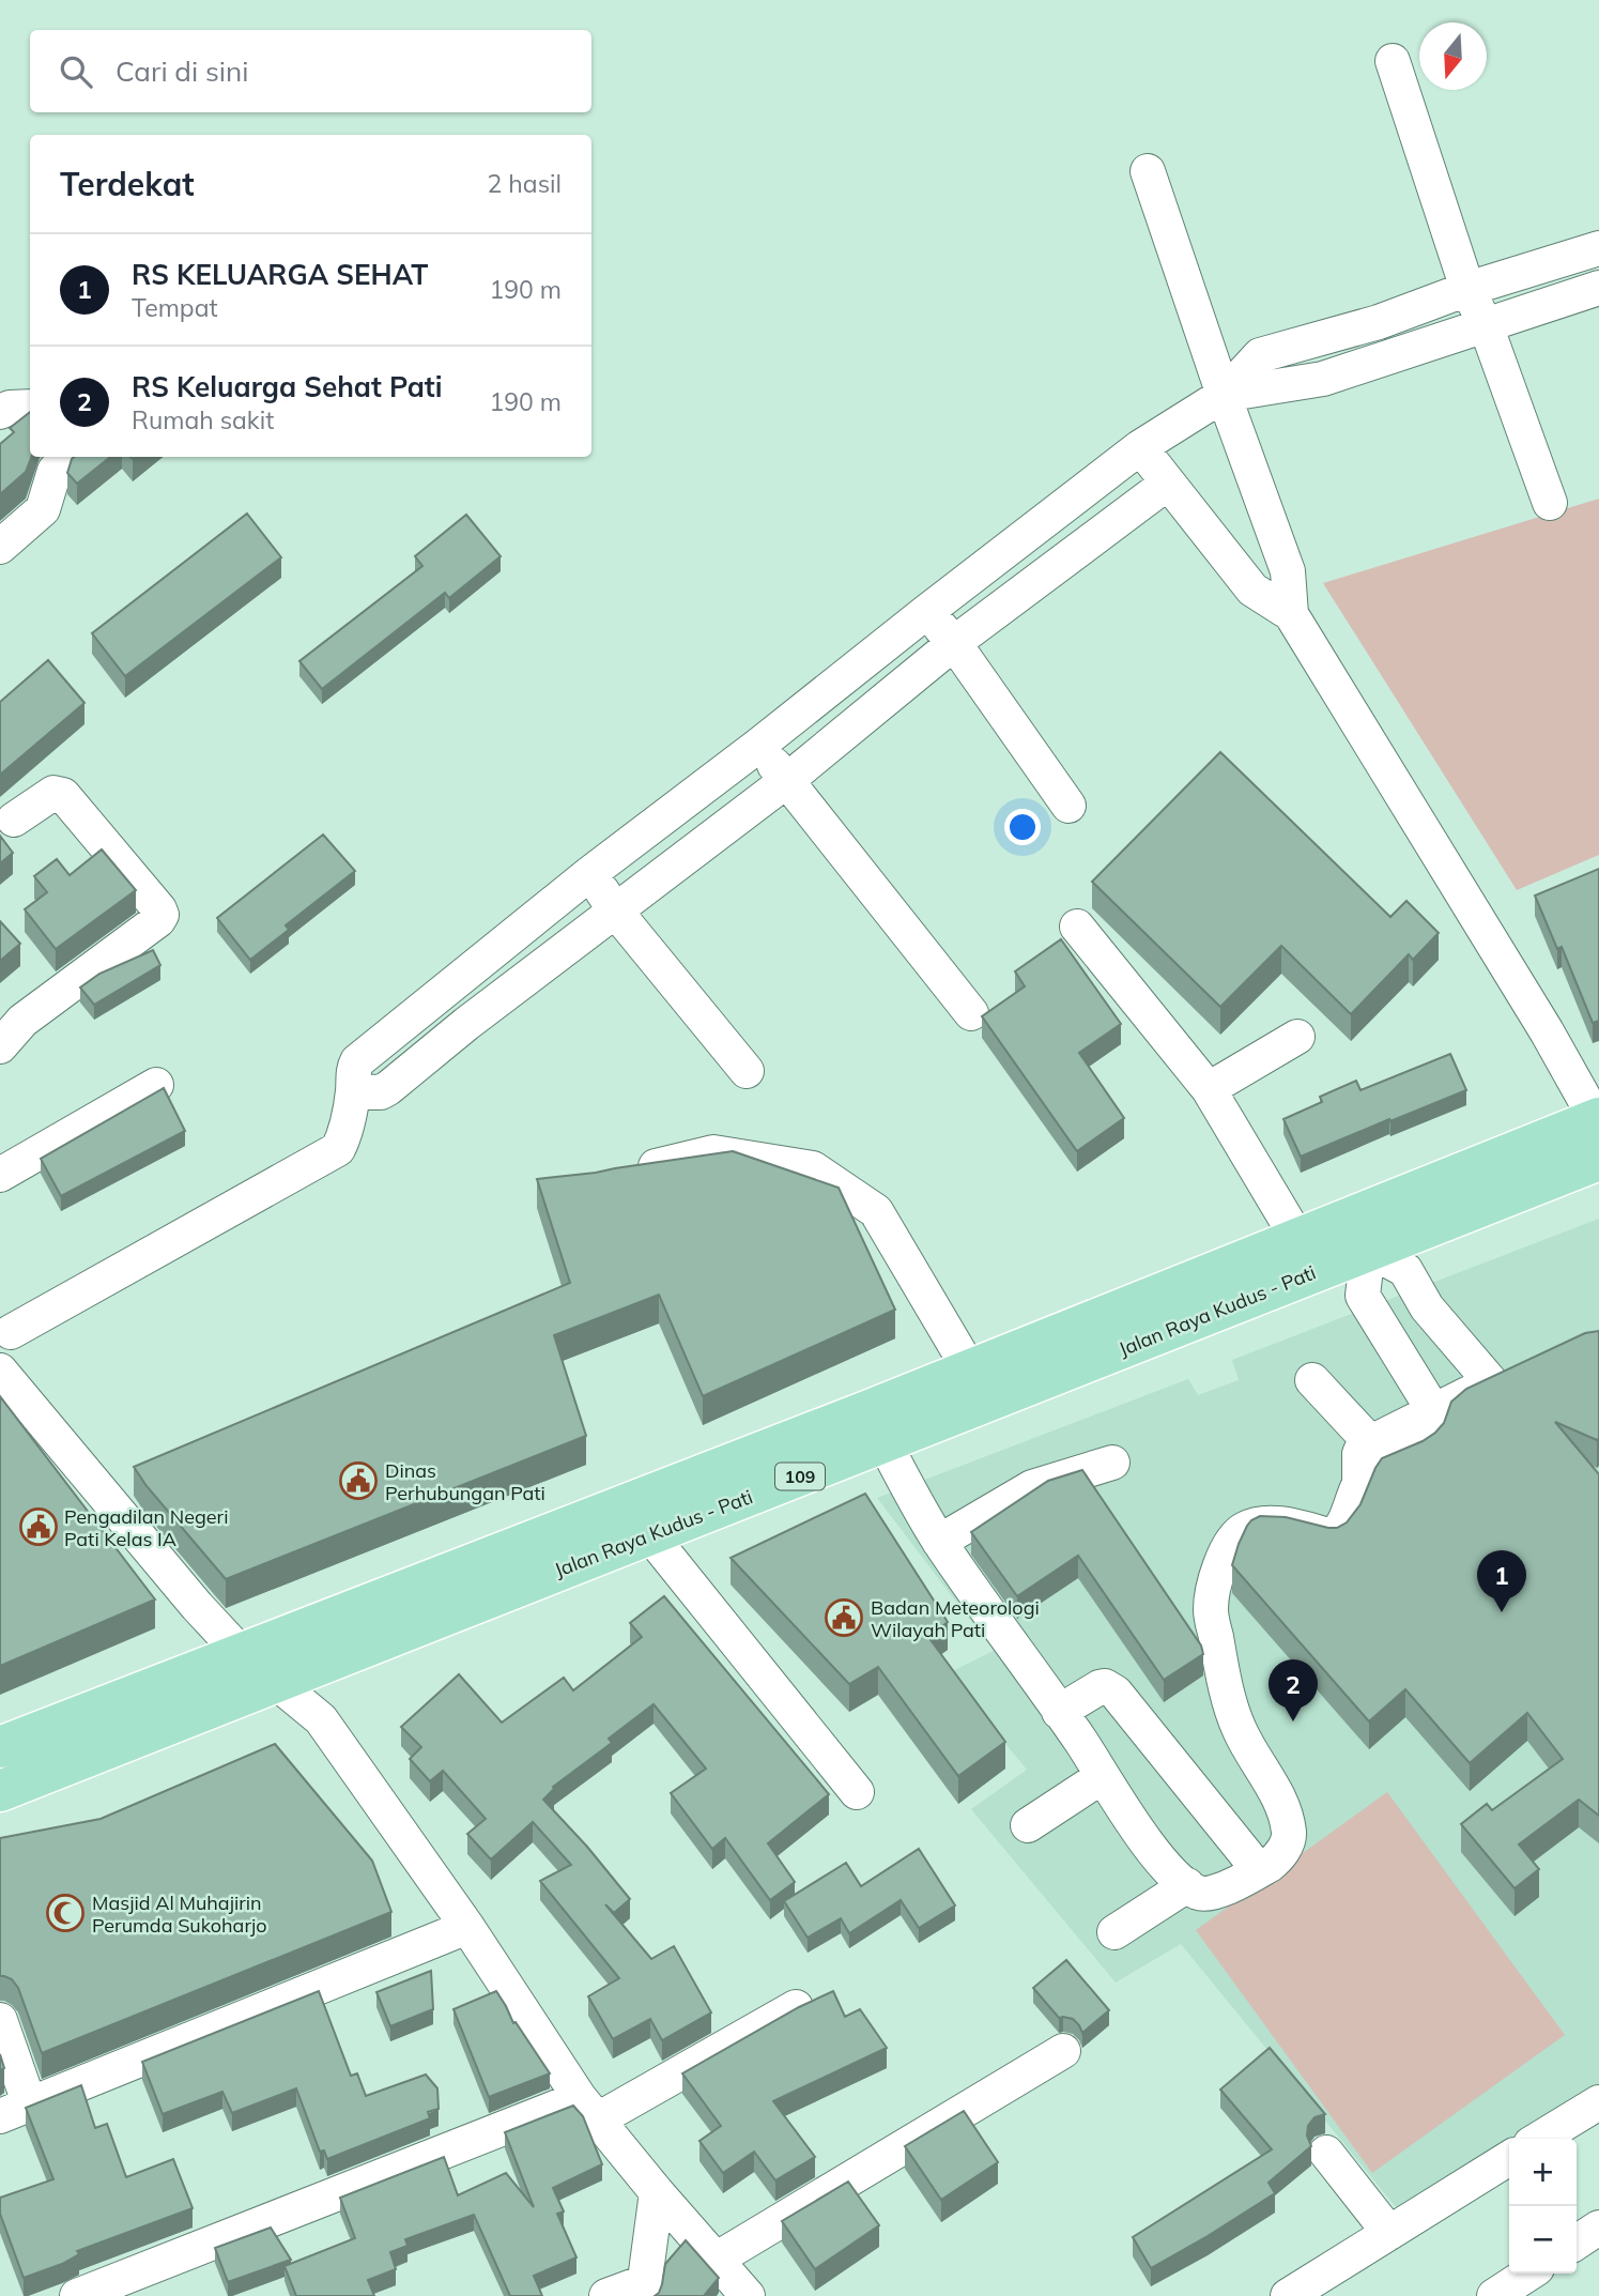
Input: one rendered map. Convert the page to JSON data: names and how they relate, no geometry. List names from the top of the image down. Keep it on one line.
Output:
{"streets":{"main road":["Jalan Raya Kudus - Pati","109"]},"places":{"public building":["Dinas Perhubungan Pati","Pengadilan Negeri Pati Kelas IA","Badan Meteorologi Wilayah Pati"],"mosque":["Masjid Al Muhajirin Perumda Sukoharjo"]},"north":"bottom","page":{"search":"Cari di sini","heading":["Terdekat","2 hasil"],"list":[{"mark":"1","name":"RS KELUARGA SEHAT","note":"Tempat","value":"190 m"},{"mark":"2","name":"RS Keluarga Sehat Pati","note":"Rumah sakit","value":"190 m"}],"pins":["1","2"],"map_buttons":["+","−"]}}
